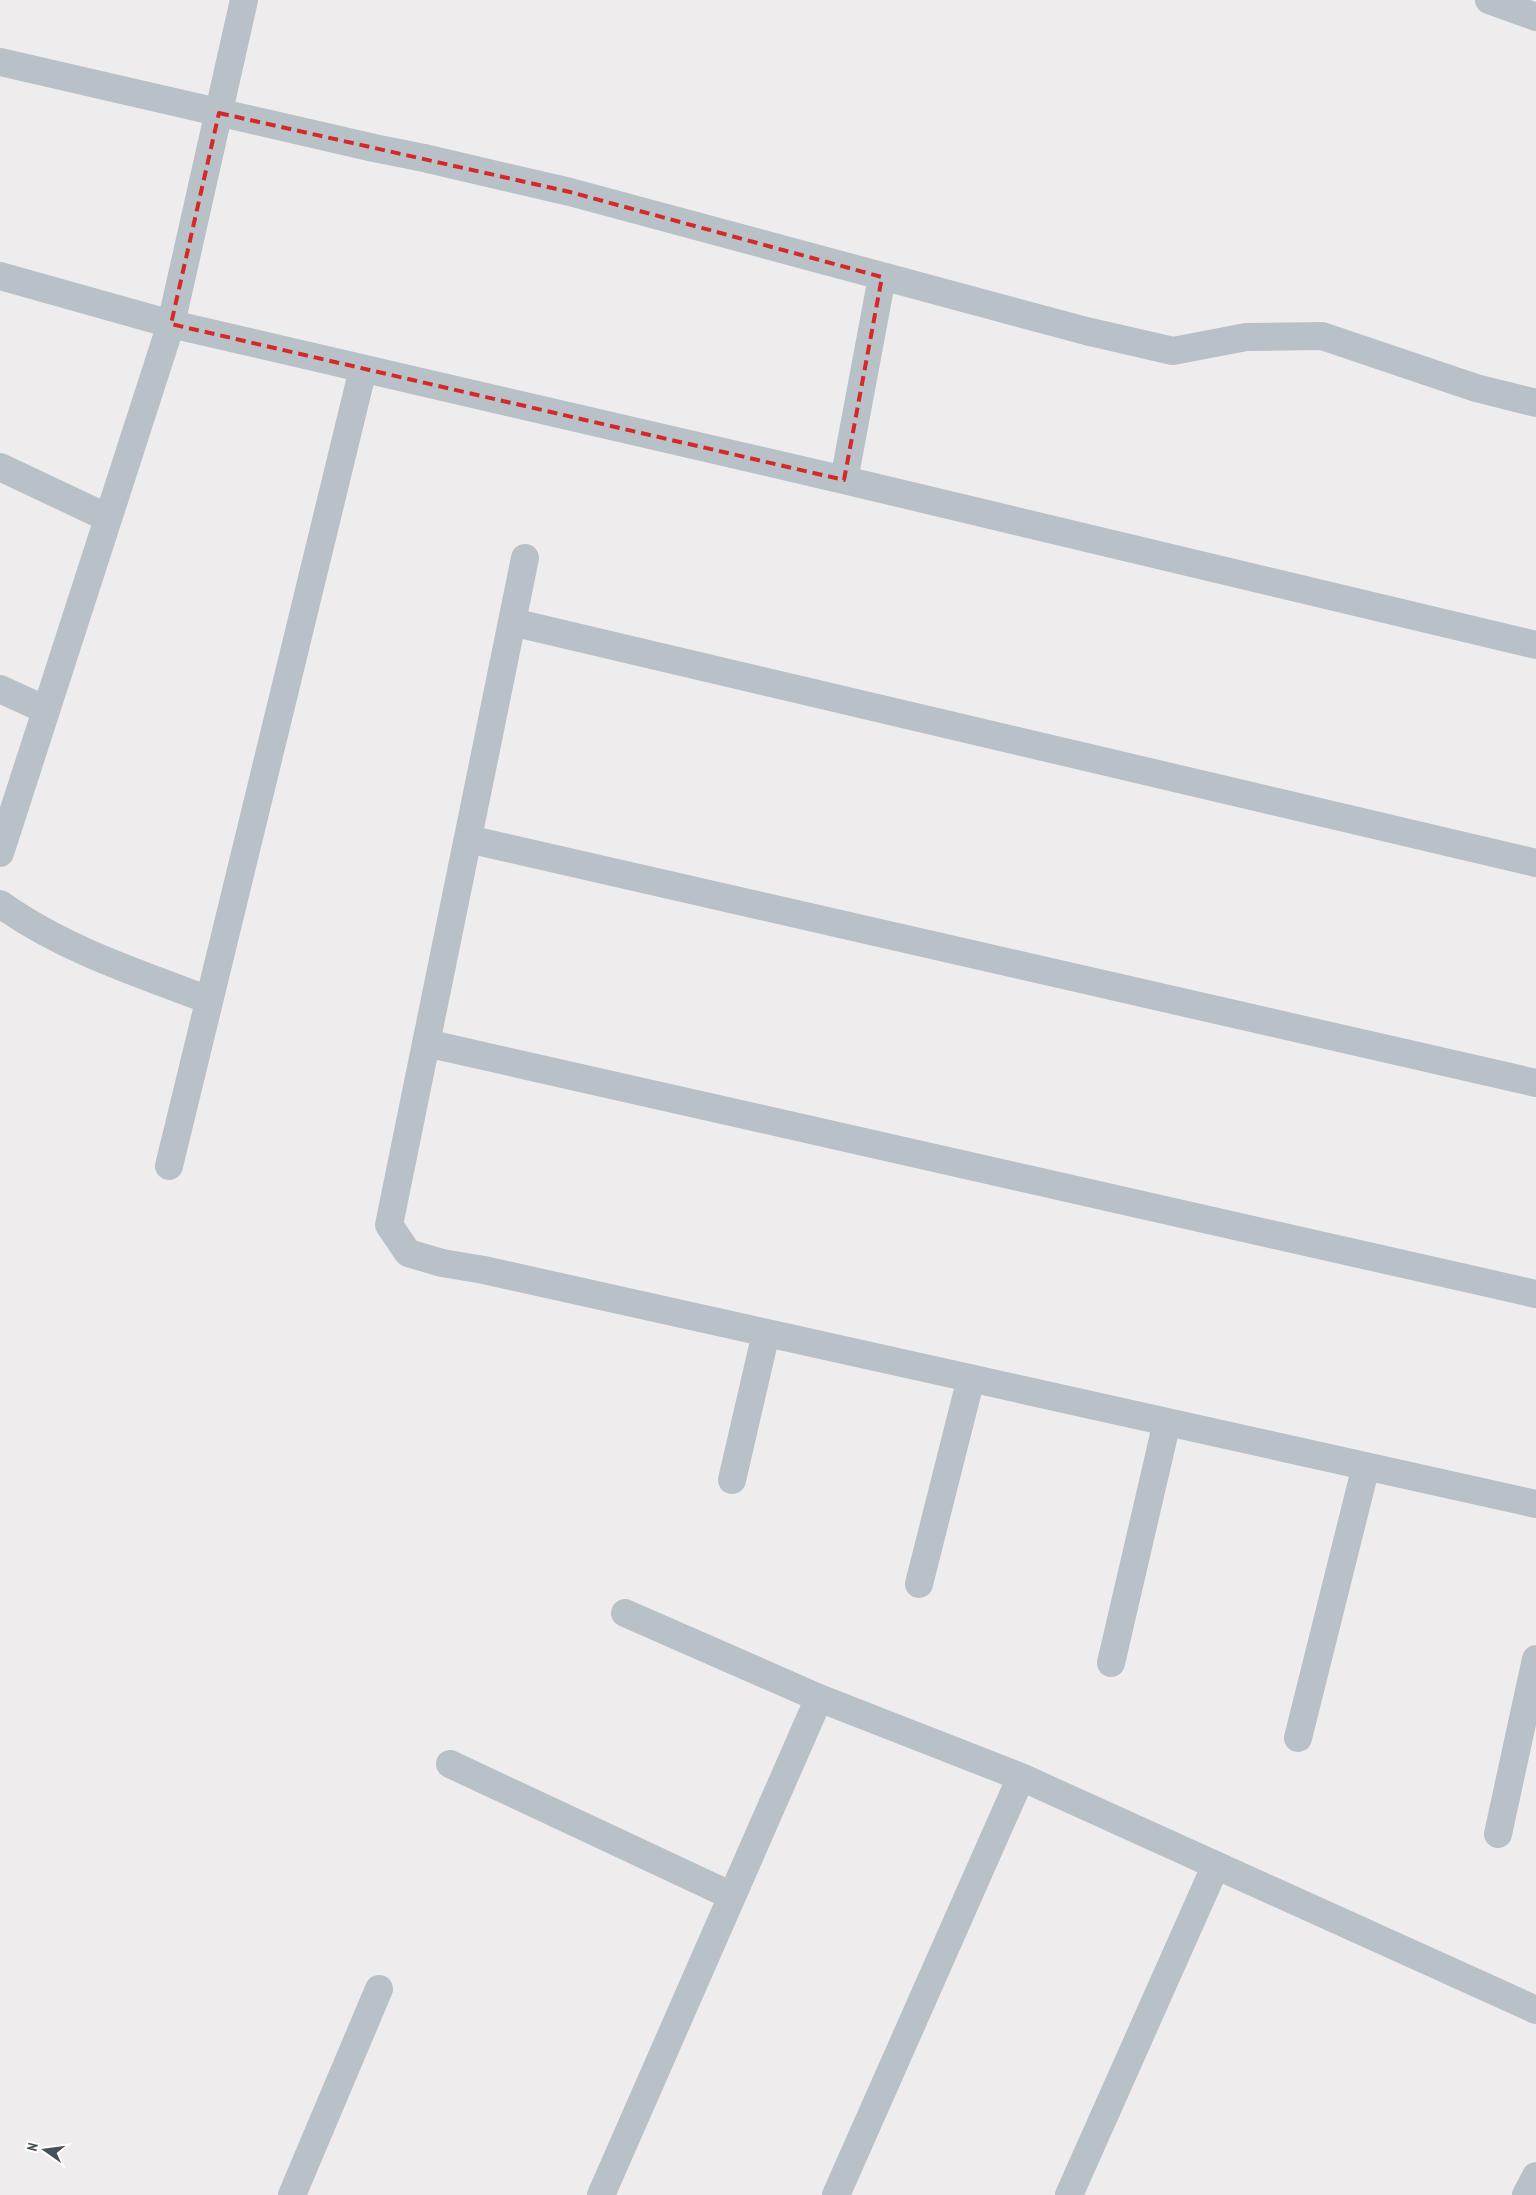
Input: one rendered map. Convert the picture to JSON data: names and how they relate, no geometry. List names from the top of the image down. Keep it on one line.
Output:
{"north":"left"}
